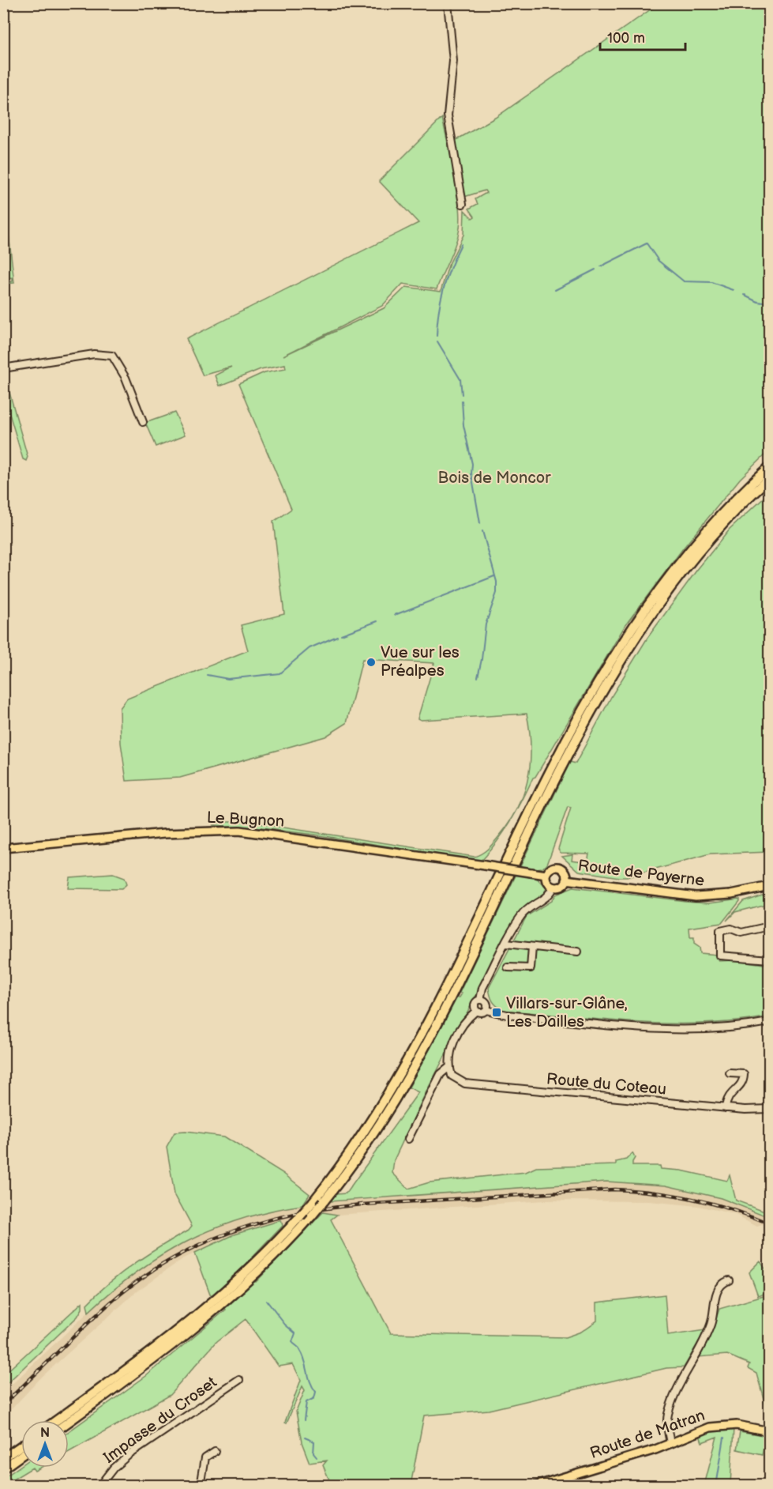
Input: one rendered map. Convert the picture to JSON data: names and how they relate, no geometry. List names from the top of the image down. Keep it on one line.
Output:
{"streets":{"main road":["Le Bugnon","Route de Payerne","Route de Matran"],"street":["Route du Coteau","Impasse du Croset"]},"crossings":[["Le Bugnon","Route de Payerne"]],"parks":["Bois de Moncor"],"places":{"other":["Vue sur les Préalpes"],"transit":["Villars-sur-Glâne, Les Dailles"]},"scale_bar":"100 m","north":"top"}
